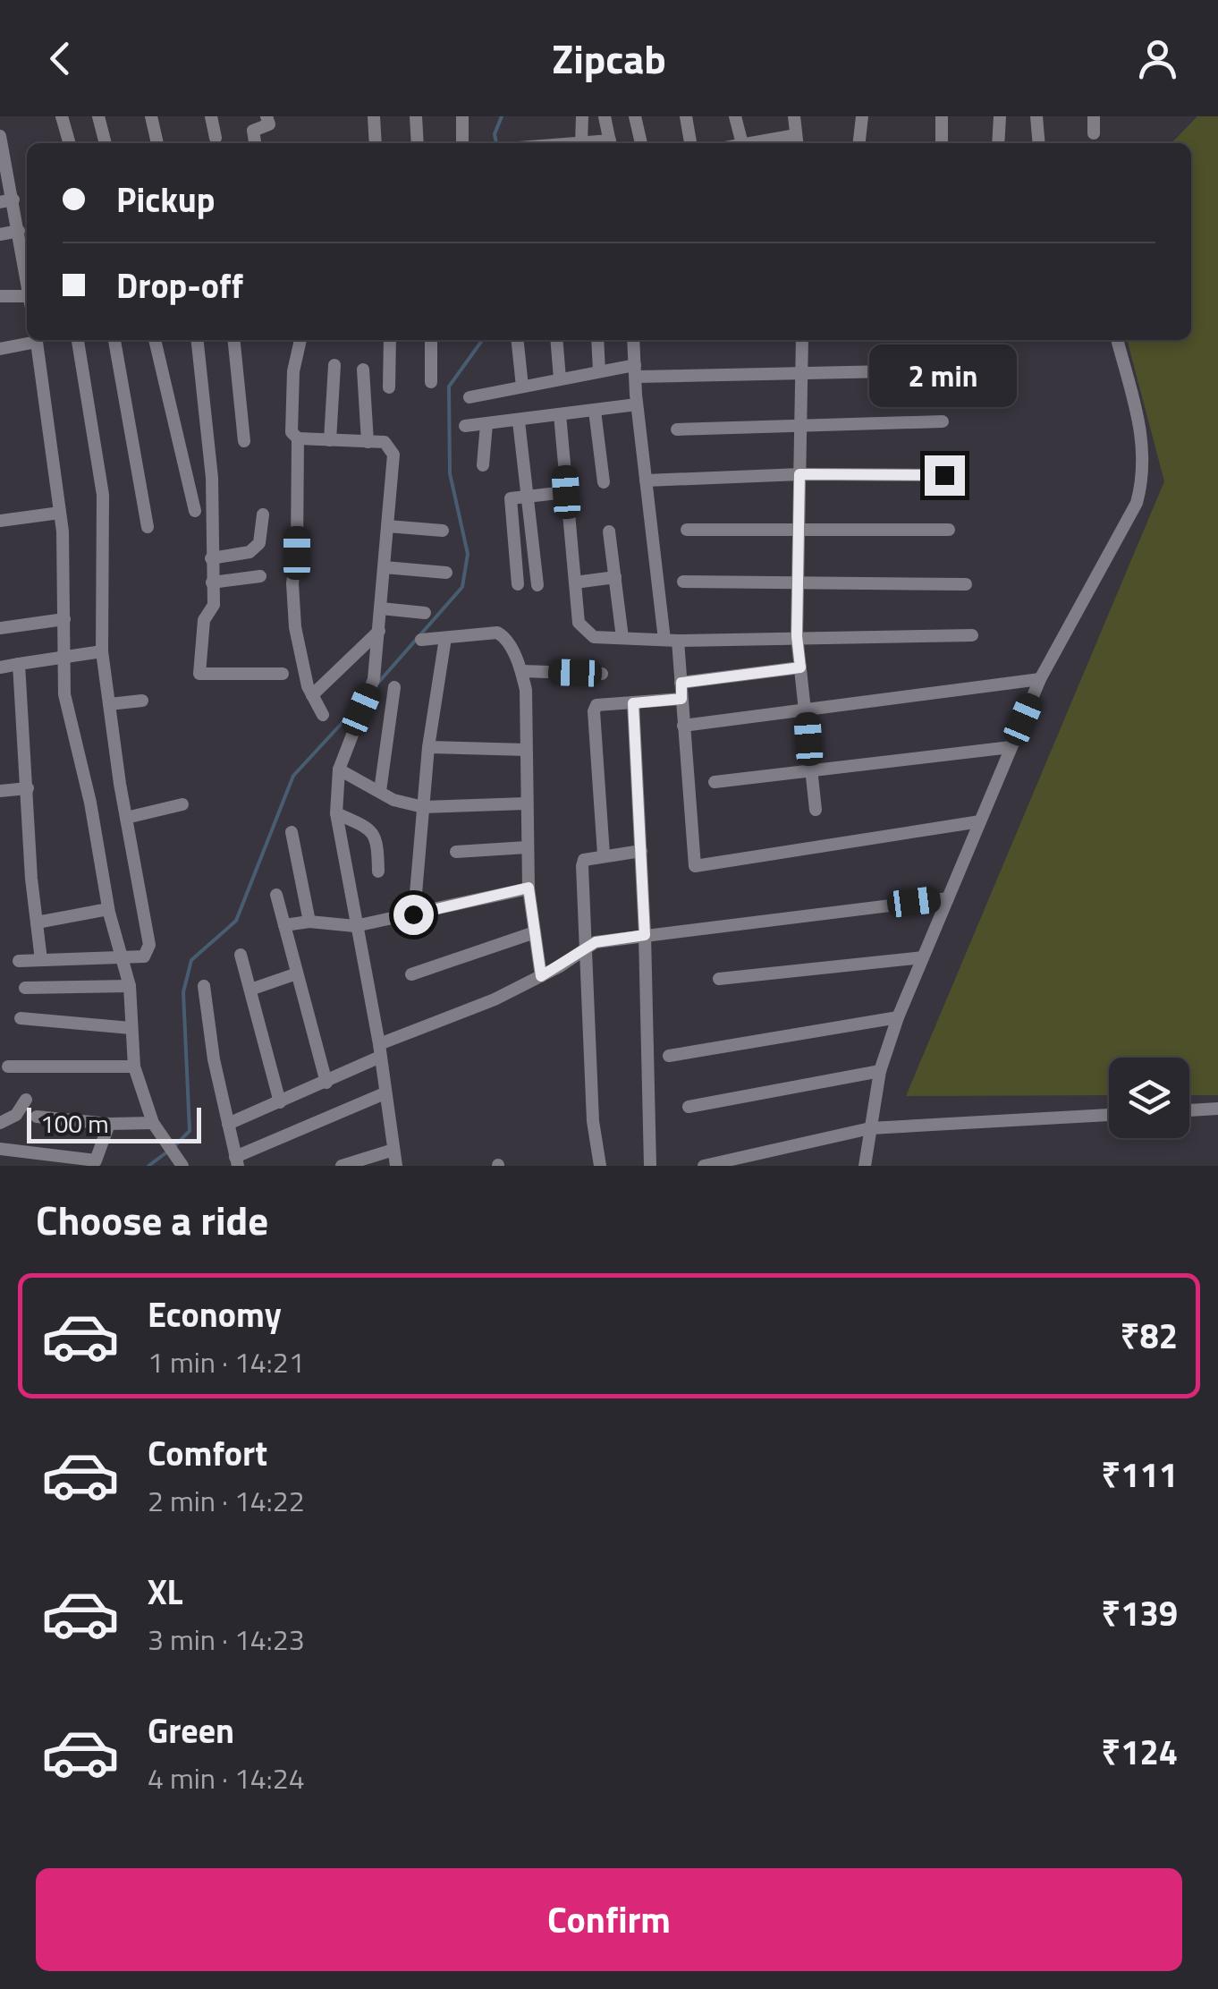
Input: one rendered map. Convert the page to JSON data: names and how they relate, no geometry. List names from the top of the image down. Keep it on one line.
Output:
{"scale_bar":"100 m","page":{"header":"Zipcab","banner":["Pickup","Drop-off"],"bubble":"2 min","scale":"100 m","heading":"Choose a ride","list":[{"name":"Economy","note":"1 min · 14:21","value":"₹82"},{"name":"Comfort","note":"2 min · 14:22","value":"₹111"},{"name":"XL","note":"3 min · 14:23","value":"₹139"},{"name":"Green","note":"4 min · 14:24","value":"₹124"}],"buttons":"Confirm"}}
